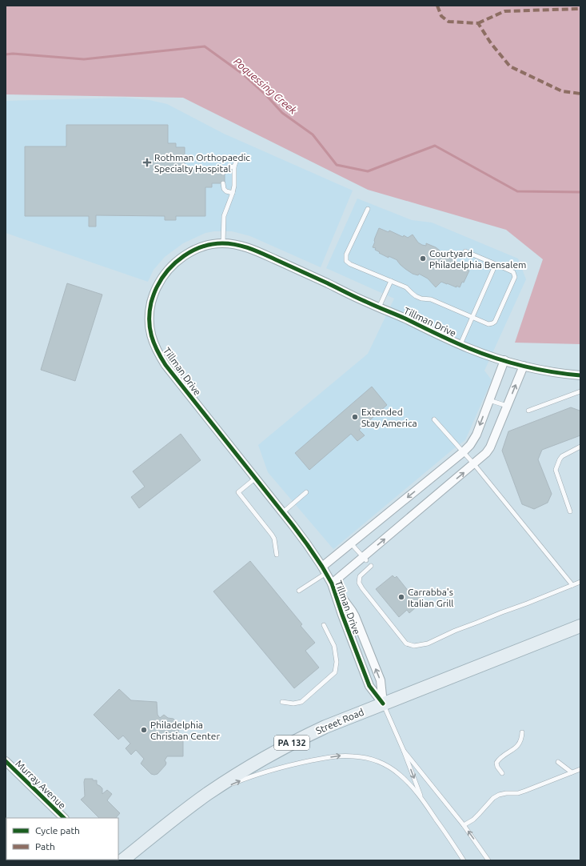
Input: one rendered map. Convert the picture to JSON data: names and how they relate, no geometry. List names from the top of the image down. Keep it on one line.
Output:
{"streets":{"main road":["Street Road","PA 132"],"street":["Tillman Drive","Murray Avenue"]},"crossings":[["Tillman Drive","Street Road"]],"water":["Poquessing Creek"],"places":{"health":["Rothman Orthopaedic Specialty Hospital"],"other":["Courtyard Philadelphia Bensalem","Extended Stay America","Carrabba's Italian Grill","Philadelphia Christian Center"]},"legend":["Cycle path","Path"]}
